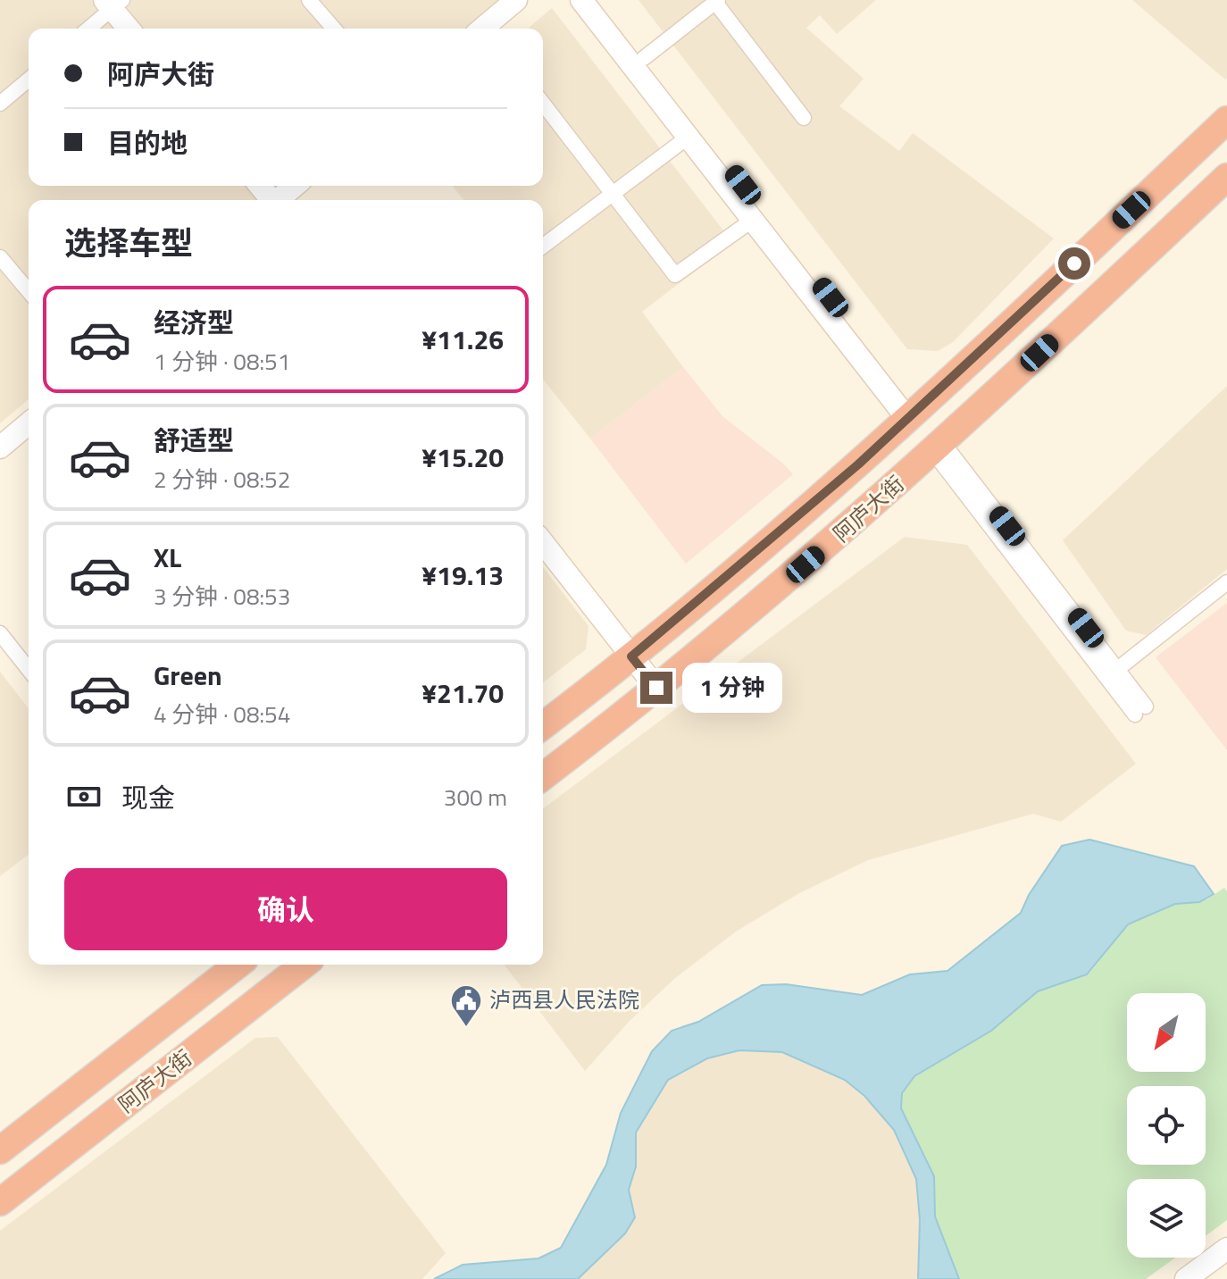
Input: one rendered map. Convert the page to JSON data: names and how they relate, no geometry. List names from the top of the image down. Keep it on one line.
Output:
{"streets":{"highway":["阿庐大街"]},"places":{"public building":["泸西县人民法院"]},"north":"bottom left","page":{"banner":["阿庐大街","目的地"],"heading":"选择车型","list":[{"name":"经济型","note":"1 分钟 · 08:51","value":"¥11.26"},{"name":"舒适型","note":"2 分钟 · 08:52","value":"¥15.20"},{"name":"XL","note":"3 分钟 · 08:53","value":"¥19.13"},{"name":"Green","note":"4 分钟 · 08:54","value":"¥21.70"}],"bubble":"1 分钟","pay":["现金","300 m"],"buttons":"确认"}}
